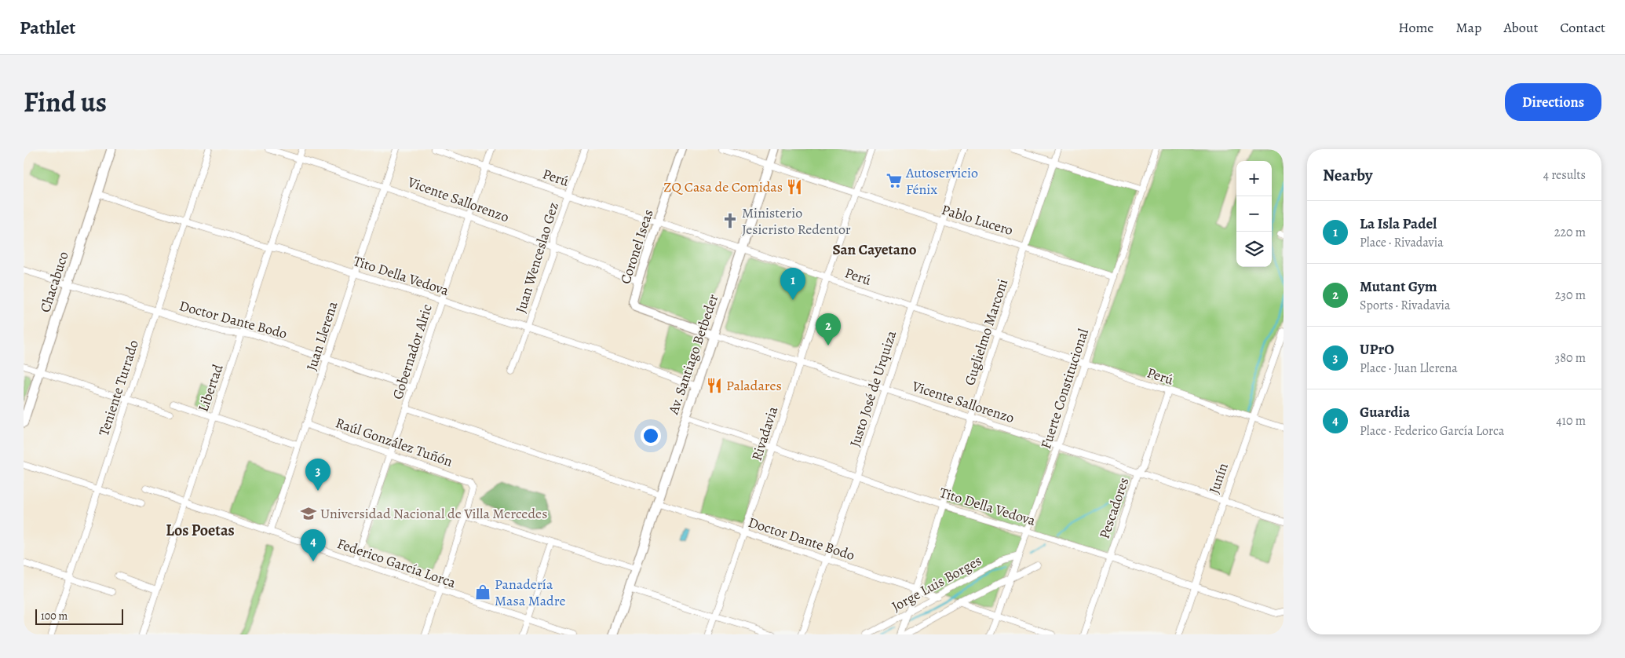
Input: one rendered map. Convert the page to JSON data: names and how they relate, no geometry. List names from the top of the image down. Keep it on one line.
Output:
{"streets":{"main road":["Chacabuco","Av. Santiago Betbeder"],"street":["Perú","Vicente Sallorenzo","Pablo Lucero","Coronel Iseas","Juan Wenceslao Gez","Tito Della Vedova","Doctor Dante Bodo","Guglielmo Marconi","Juan Llerena","Gobernador Alric","Teniente Turrado","Libertad","Justo José de Urquiza","Fuerte Constitucional","Rivadavia","Raúl González Tuñón","Junín","Pescadores","Federico García Lorca","Jorge Luis Borges"]},"crossings":[["Perú","Coronel Iseas"],["Perú","Juan Wenceslao Gez"],["Perú","Guglielmo Marconi"],["Perú","Gobernador Alric"],["Perú","Av. Santiago Betbeder"],["Perú","Justo José de Urquiza"],["Perú","Fuerte Constitucional"],["Perú","Rivadavia"],["Perú","Junín"],["Perú","Pescadores"],["Vicente Sallorenzo","Coronel Iseas"],["Vicente Sallorenzo","Juan Wenceslao Gez"],["Vicente Sallorenzo","Guglielmo Marconi"],["Vicente Sallorenzo","Juan Llerena"],["Vicente Sallorenzo","Gobernador Alric"],["Vicente Sallorenzo","Av. Santiago Betbeder"],["Vicente Sallorenzo","Libertad"],["Vicente Sallorenzo","Justo José de Urquiza"],["Vicente Sallorenzo","Fuerte Constitucional"],["Vicente Sallorenzo","Rivadavia"],["Vicente Sallorenzo","Junín"],["Vicente Sallorenzo","Pescadores"],["Pablo Lucero","Guglielmo Marconi"],["Pablo Lucero","Av. Santiago Betbeder"],["Pablo Lucero","Justo José de Urquiza"],["Pablo Lucero","Fuerte Constitucional"],["Pablo Lucero","Rivadavia"],["Juan Wenceslao Gez","Tito Della Vedova"],["Tito Della Vedova","Chacabuco"],["Tito Della Vedova","Guglielmo Marconi"],["Tito Della Vedova","Juan Llerena"],["Tito Della Vedova","Gobernador Alric"],["Tito Della Vedova","Av. Santiago Betbeder"],["Tito Della Vedova","Teniente Turrado"],["Tito Della Vedova","Libertad"],["Tito Della Vedova","Justo José de Urquiza"],["Tito Della Vedova","Fuerte Constitucional"],["Tito Della Vedova","Rivadavia"],["Tito Della Vedova","Junín"],["Tito Della Vedova","Pescadores"],["Chacabuco","Doctor Dante Bodo"],["Doctor Dante Bodo","Guglielmo Marconi"],["Doctor Dante Bodo","Juan Llerena"],["Doctor Dante Bodo","Gobernador Alric"],["Doctor Dante Bodo","Av. Santiago Betbeder"],["Doctor Dante Bodo","Teniente Turrado"],["Doctor Dante Bodo","Libertad"],["Doctor Dante Bodo","Justo José de Urquiza"],["Doctor Dante Bodo","Rivadavia"],["Doctor Dante Bodo","Jorge Luis Borges"],["Guglielmo Marconi","Jorge Luis Borges"],["Juan Llerena","Raúl González Tuñón"],["Juan Llerena","Federico García Lorca"],["Gobernador Alric","Raúl González Tuñón"],["Gobernador Alric","Federico García Lorca"],["Libertad","Federico García Lorca"],["Fuerte Constitucional","Jorge Luis Borges"]],"districts":["San Cayetano","Los Poetas"],"places":{"supermarket":["Autoservicio Fénix"],"restaurant":["ZQ Casa de Comidas","Paladares"],"church":["Ministerio Jesicristo Redentor"],"school or university":["Universidad Nacional de Villa Mercedes"],"shop":["Panadería Masa Madre"]},"scale_bar":"100 m","page":{"header":"Pathlet","nav":["Home","Map","About","Contact"],"title":"Find us","buttons":"Directions","heading":["Nearby","4 results"],"map_buttons":["+","−"],"list":[{"mark":"1","name":"La Isla Padel","note":"Place · Rivadavia","value":"220 m"},{"mark":"2","name":"Mutant Gym","note":"Sports · Rivadavia","value":"230 m"},{"mark":"3","name":"UPrO","note":"Place · Juan Llerena","value":"380 m"},{"mark":"4","name":"Guardia","note":"Place · Federico García Lorca","value":"410 m"}],"pins":["1","2","3","4"],"scale":"100 m"}}
